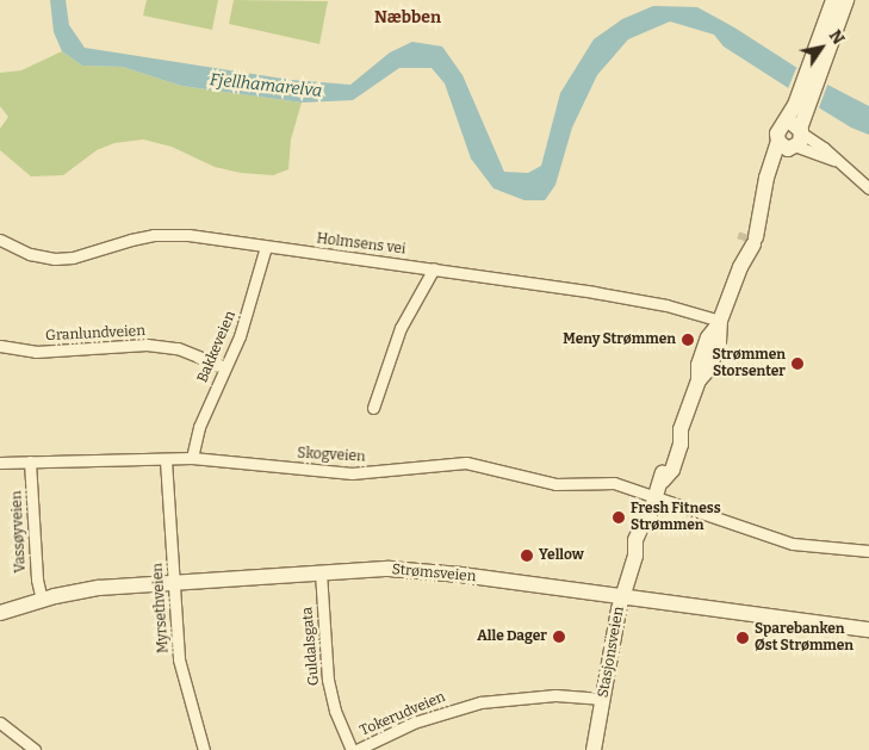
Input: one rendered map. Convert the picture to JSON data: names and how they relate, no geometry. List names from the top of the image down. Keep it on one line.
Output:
{"streets":{"main road":["Strømsveien","Stasjonsveien"],"street":["Holmsens vei","Granlundveien","Bakkeveien","Skogveien","Vassøyveien","Myrsethveien","Guldalsgata","Tokerudveien"]},"crossings":[["Holmsens vei","Bakkeveien"],["Holmsens vei","Stasjonsveien"],["Granlundveien","Bakkeveien"],["Bakkeveien","Skogveien"],["Skogveien","Vassøyveien"],["Skogveien","Myrsethveien"],["Skogveien","Stasjonsveien"],["Vassøyveien","Strømsveien"],["Strømsveien","Myrsethveien"],["Strømsveien","Guldalsgata"],["Strømsveien","Stasjonsveien"],["Guldalsgata","Tokerudveien"],["Stasjonsveien","Tokerudveien"]],"districts":["Næbben"],"water":["Fjellhamarelva"],"places":["Meny Strømmen","Strømmen Storsenter","Fresh Fitness Strømmen","Yellow","Alle Dager","Sparebanken Øst Strømmen"],"north":"top right"}
